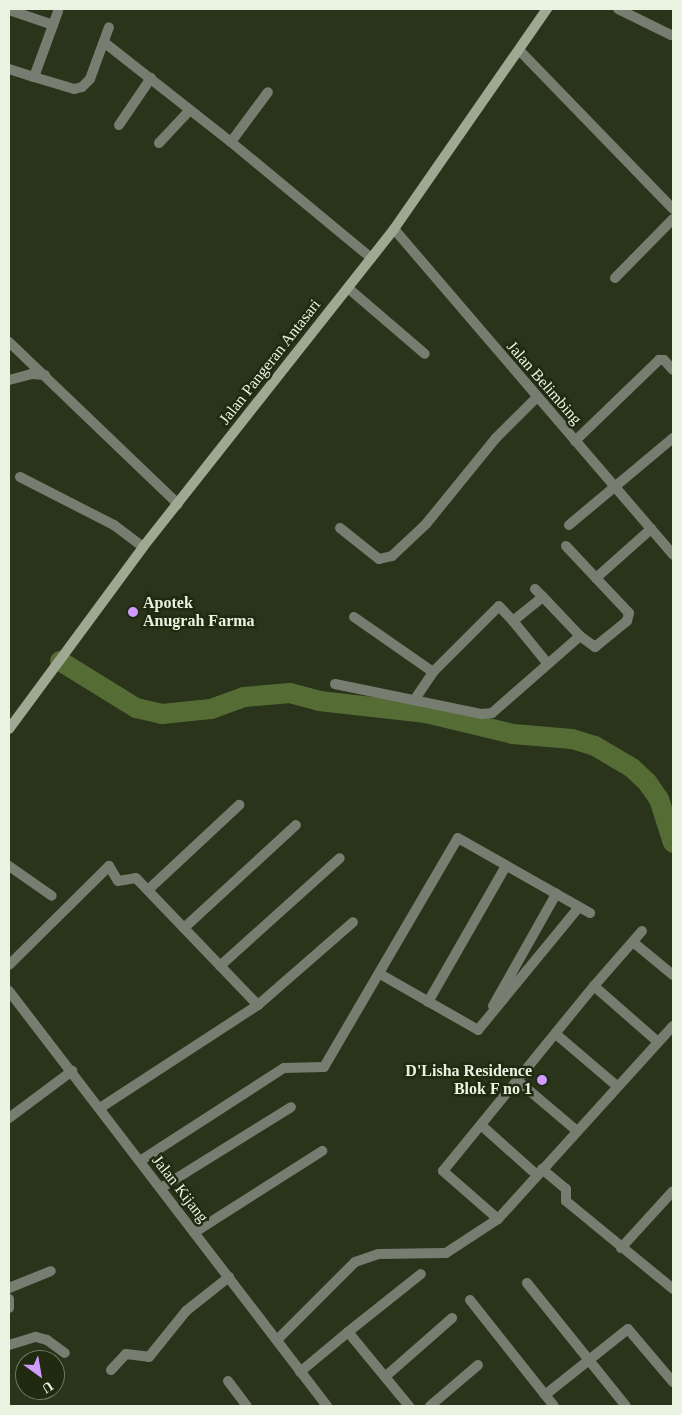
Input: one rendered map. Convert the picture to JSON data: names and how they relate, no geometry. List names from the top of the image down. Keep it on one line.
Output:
{"streets":{"street":["Jalan Pangeran Antasari","Jalan Belimbing","Jalan Kijang"]},"crossings":[["Jalan Pangeran Antasari","Jalan Belimbing"]],"places":["Apotek Anugrah Farma","D'Lisha Residence Blok F no 1"],"north":"bottom right"}
